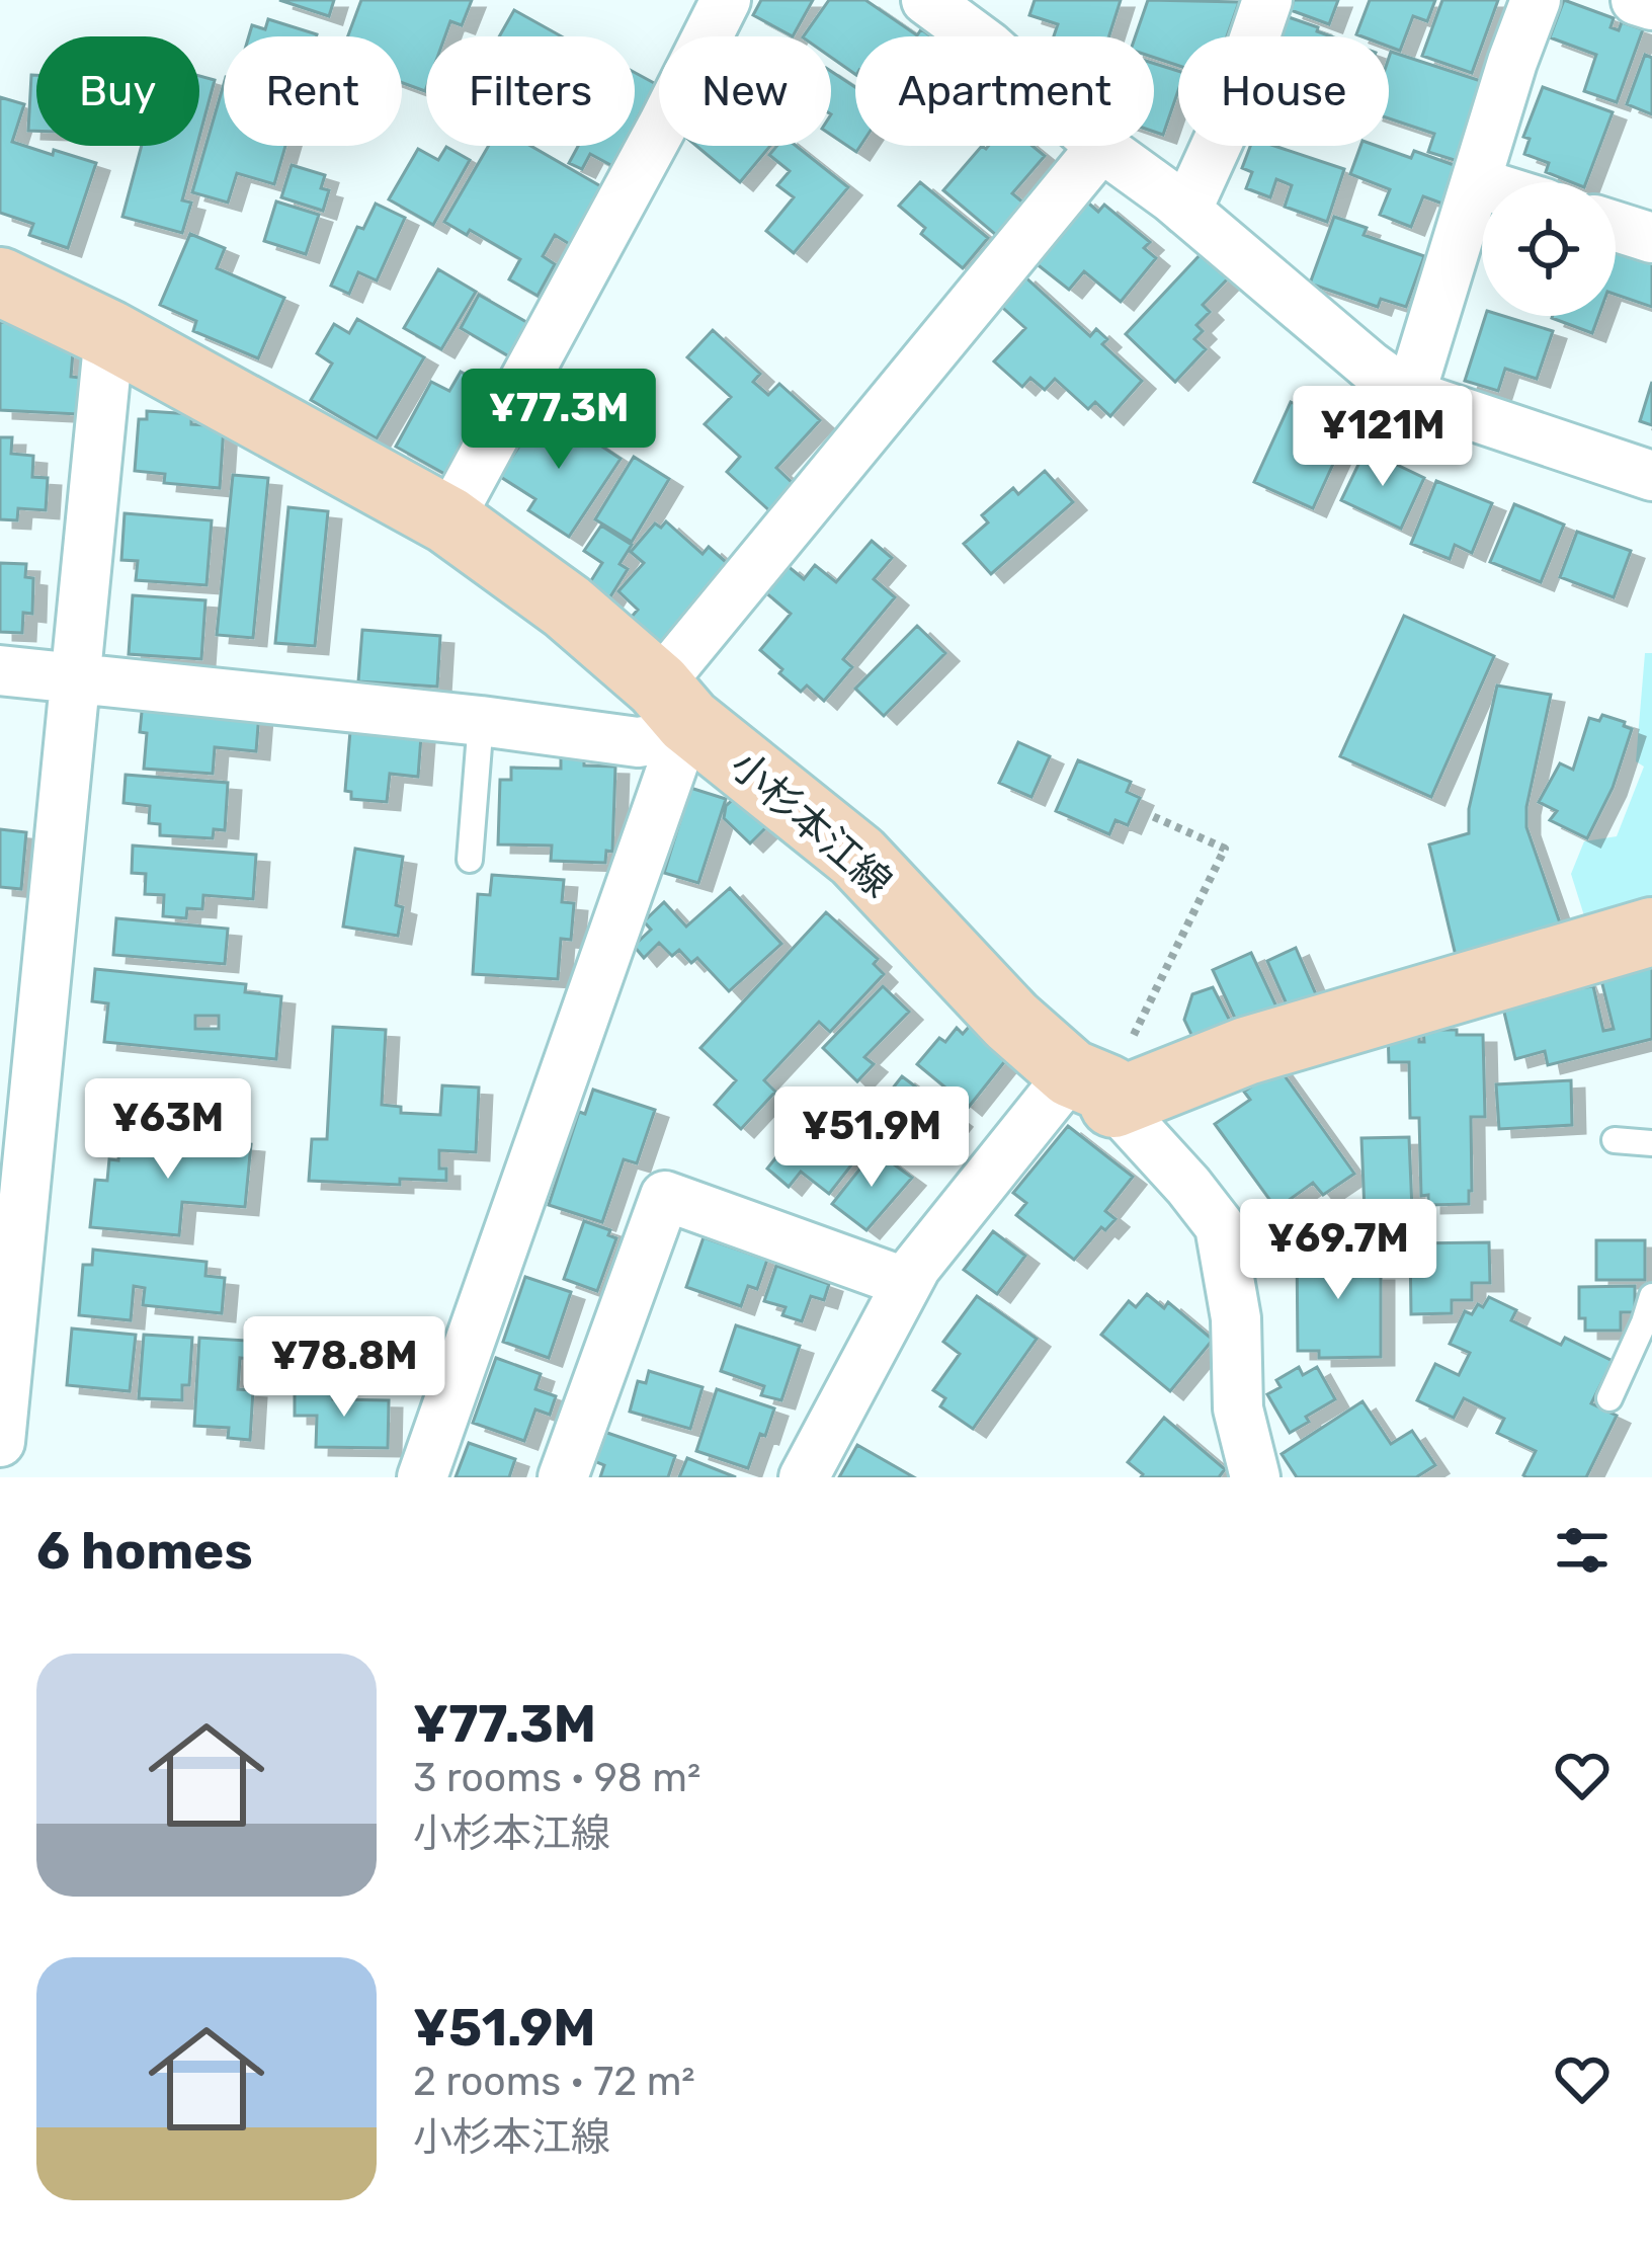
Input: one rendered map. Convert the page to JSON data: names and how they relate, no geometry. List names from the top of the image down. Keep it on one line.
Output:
{"streets":{"main road":["小杉本江線"]},"page":{"chip":["Buy","Rent","Filters","New","Apartment","House"],"price":["¥77.3M","¥121M","¥63M","¥51.9M","¥69.7M","¥78.8M"],"heading":"6 homes","list":[{"name":"¥77.3M","note":"3 rooms · 98 m² · 小杉本江線"},{"name":"¥51.9M","note":"2 rooms · 72 m² · 小杉本江線"}]}}
